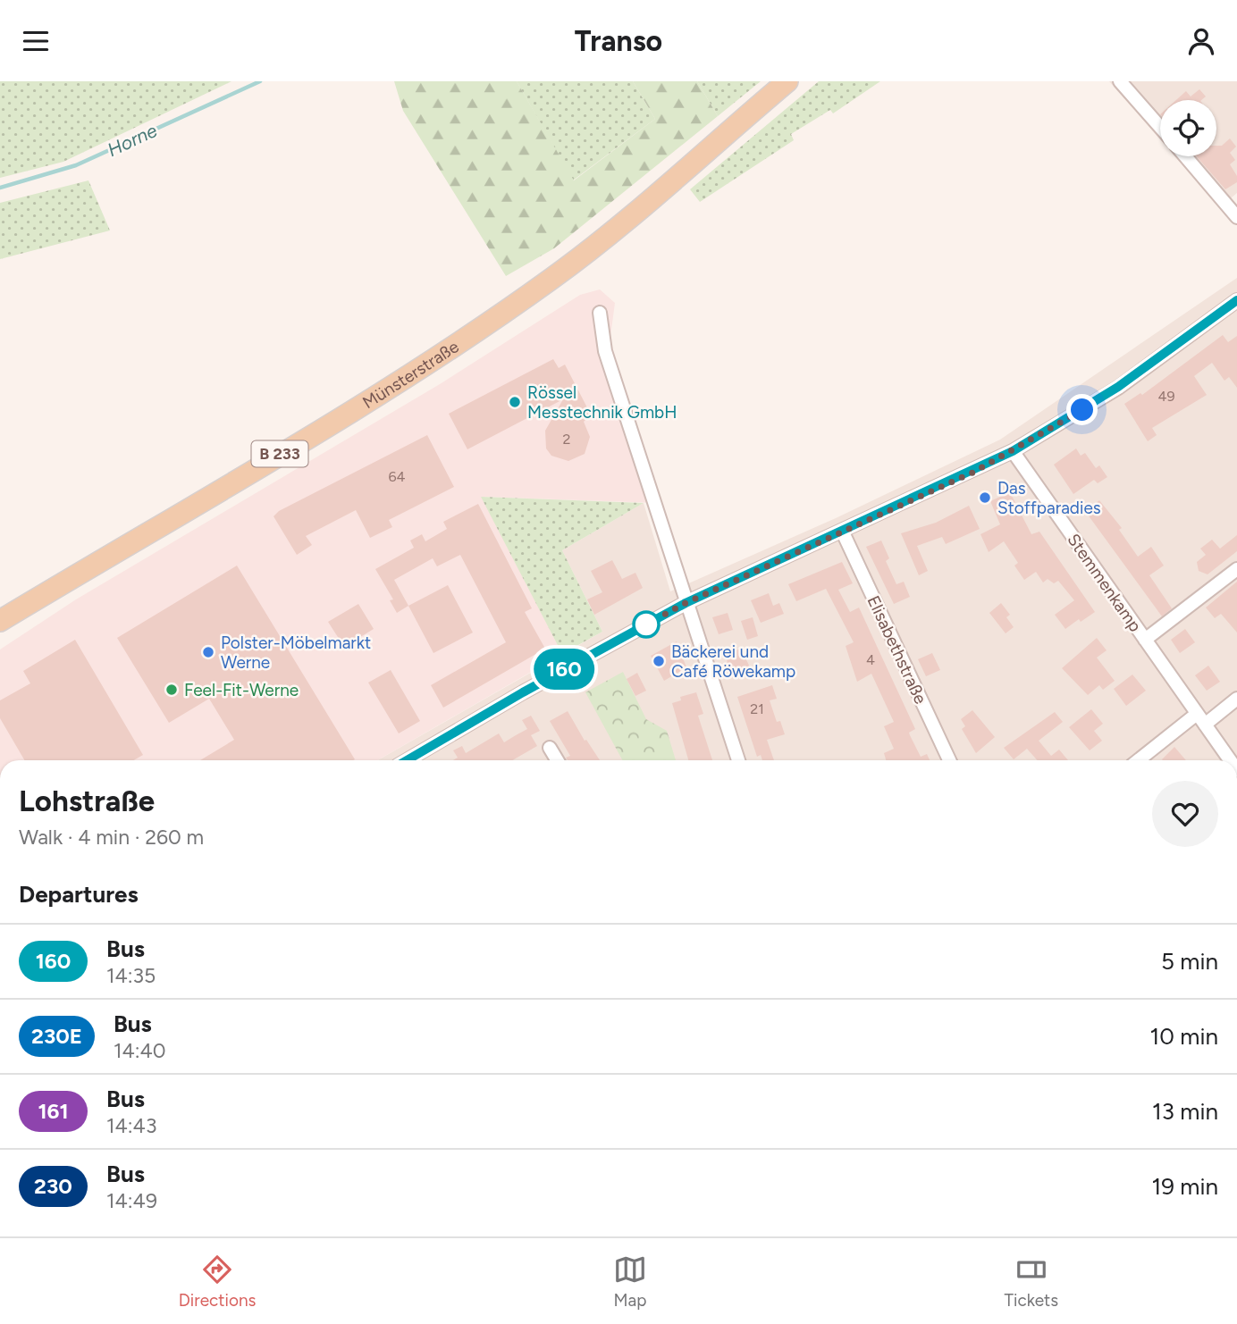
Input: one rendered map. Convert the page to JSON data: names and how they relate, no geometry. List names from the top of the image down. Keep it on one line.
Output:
{"streets":{"main road":["Münsterstraße","B 233"],"street":["Stemmenkamp","Elisabethstraße"]},"water":["Horne"],"places":["Rössel Messtechnik GmbH","Das Stoffparadies","Polster-Möbelmarkt Werne","Bäckerei und Café Röwekamp","Feel-Fit-Werne"],"lines":["bus line 160"],"house_numbers":["49","2","64","4","21"],"page":{"header":"Transo","on_map":"160","heading":[["Lohstraße","Walk · 4 min · 260 m"],"Departures"],"list":[{"mark":"160","name":"Bus","note":"14:35","value":"5 min"},{"mark":"230E","name":"Bus","note":"14:40","value":"10 min"},{"mark":"161","name":"Bus","note":"14:43","value":"13 min"},{"mark":"230","name":"Bus","note":"14:49","value":"19 min"}],"tabs":["Directions","Map","Tickets"]}}
